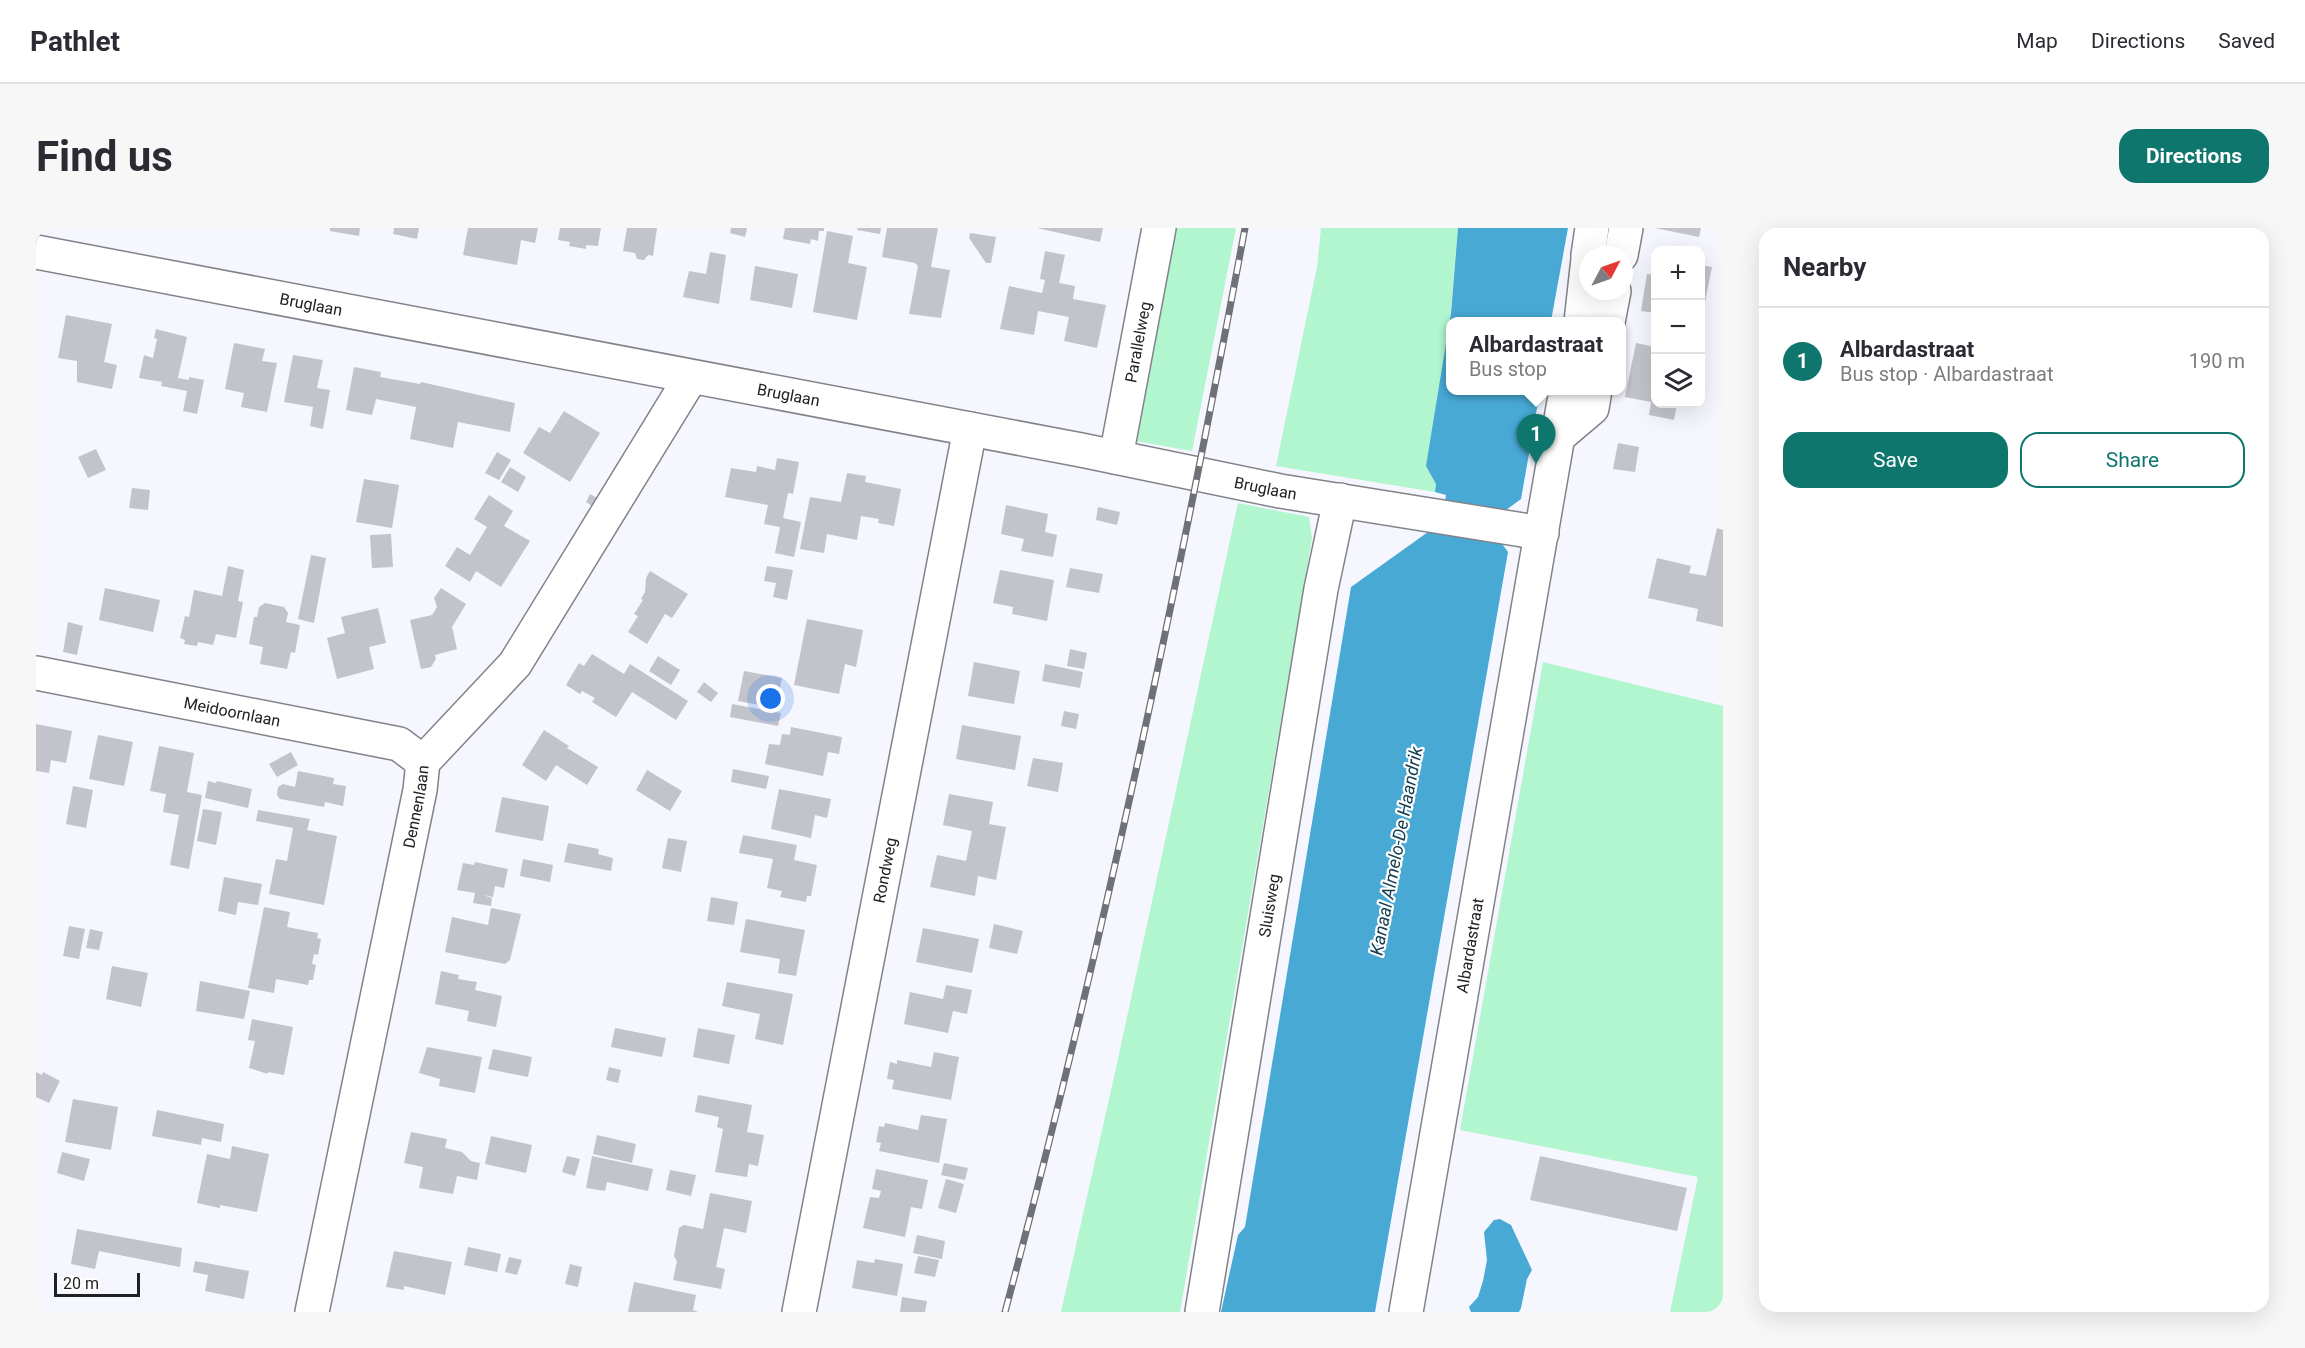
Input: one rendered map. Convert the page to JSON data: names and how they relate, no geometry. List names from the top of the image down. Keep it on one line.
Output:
{"streets":{"street":["Bruglaan","Parallelweg","Meidoornlaan","Dennenlaan","Rondweg","Sluisweg","Albardastraat"]},"crossings":[["Bruglaan","Parallelweg"],["Bruglaan","Dennenlaan"],["Bruglaan","Rondweg"],["Bruglaan","Sluisweg"],["Bruglaan","Albardastraat"],["Meidoornlaan","Dennenlaan"]],"water":["Kanaal Almelo-De Haandrik"],"scale_bar":"20 m","north":"top right","page":{"header":"Pathlet","nav":["Map","Directions","Saved"],"buttons":["Directions",["Save","Share"]],"title":"Find us","heading":"Nearby","map_buttons":["+","−"],"list":[{"mark":"1","name":"Albardastraat","note":"Bus stop · Albardastraat","value":"190 m"}],"popup":["Albardastraat","Bus stop"],"pins":"1","scale":"20 m"}}
